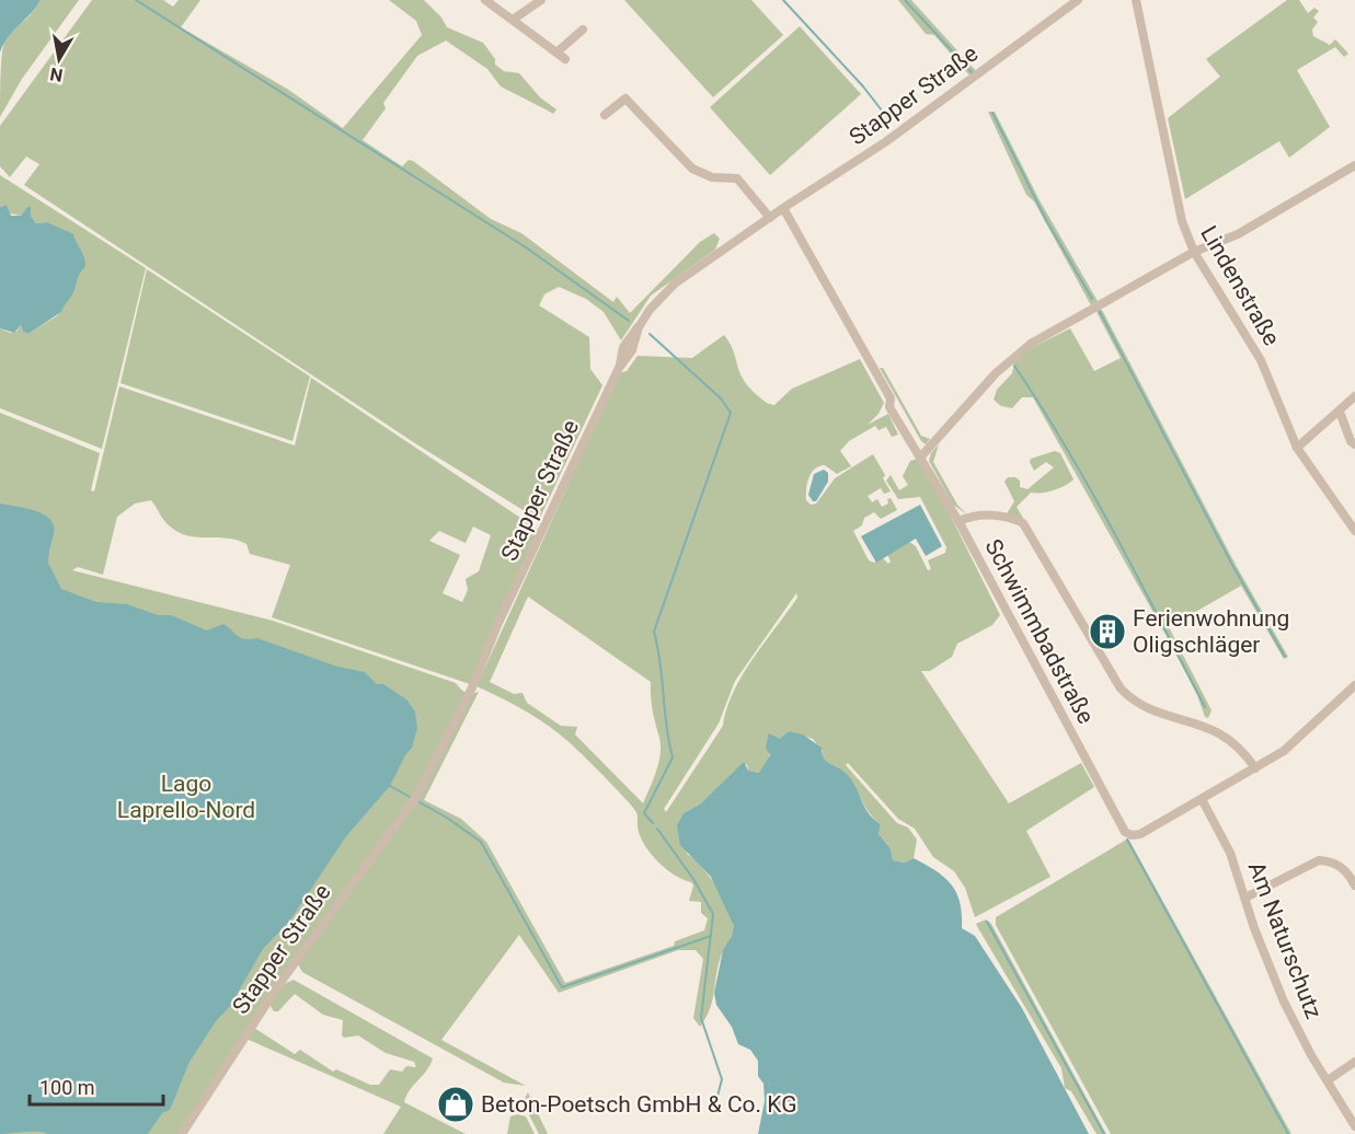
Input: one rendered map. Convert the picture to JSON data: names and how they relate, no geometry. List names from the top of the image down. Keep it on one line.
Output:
{"streets":{"street":["Stapper Straße","Lindenstraße","Schwimmbadstraße","Am Naturschutz"]},"crossings":[["Stapper Straße","Schwimmbadstraße"],["Schwimmbadstraße","Am Naturschutz"]],"parks":["Lago Laprello-Nord"],"places":{"building":["Ferienwohnung Oligschläger"],"shop":["Beton-Poetsch GmbH & Co. KG"]},"scale_bar":"100 m","north":"bottom"}
